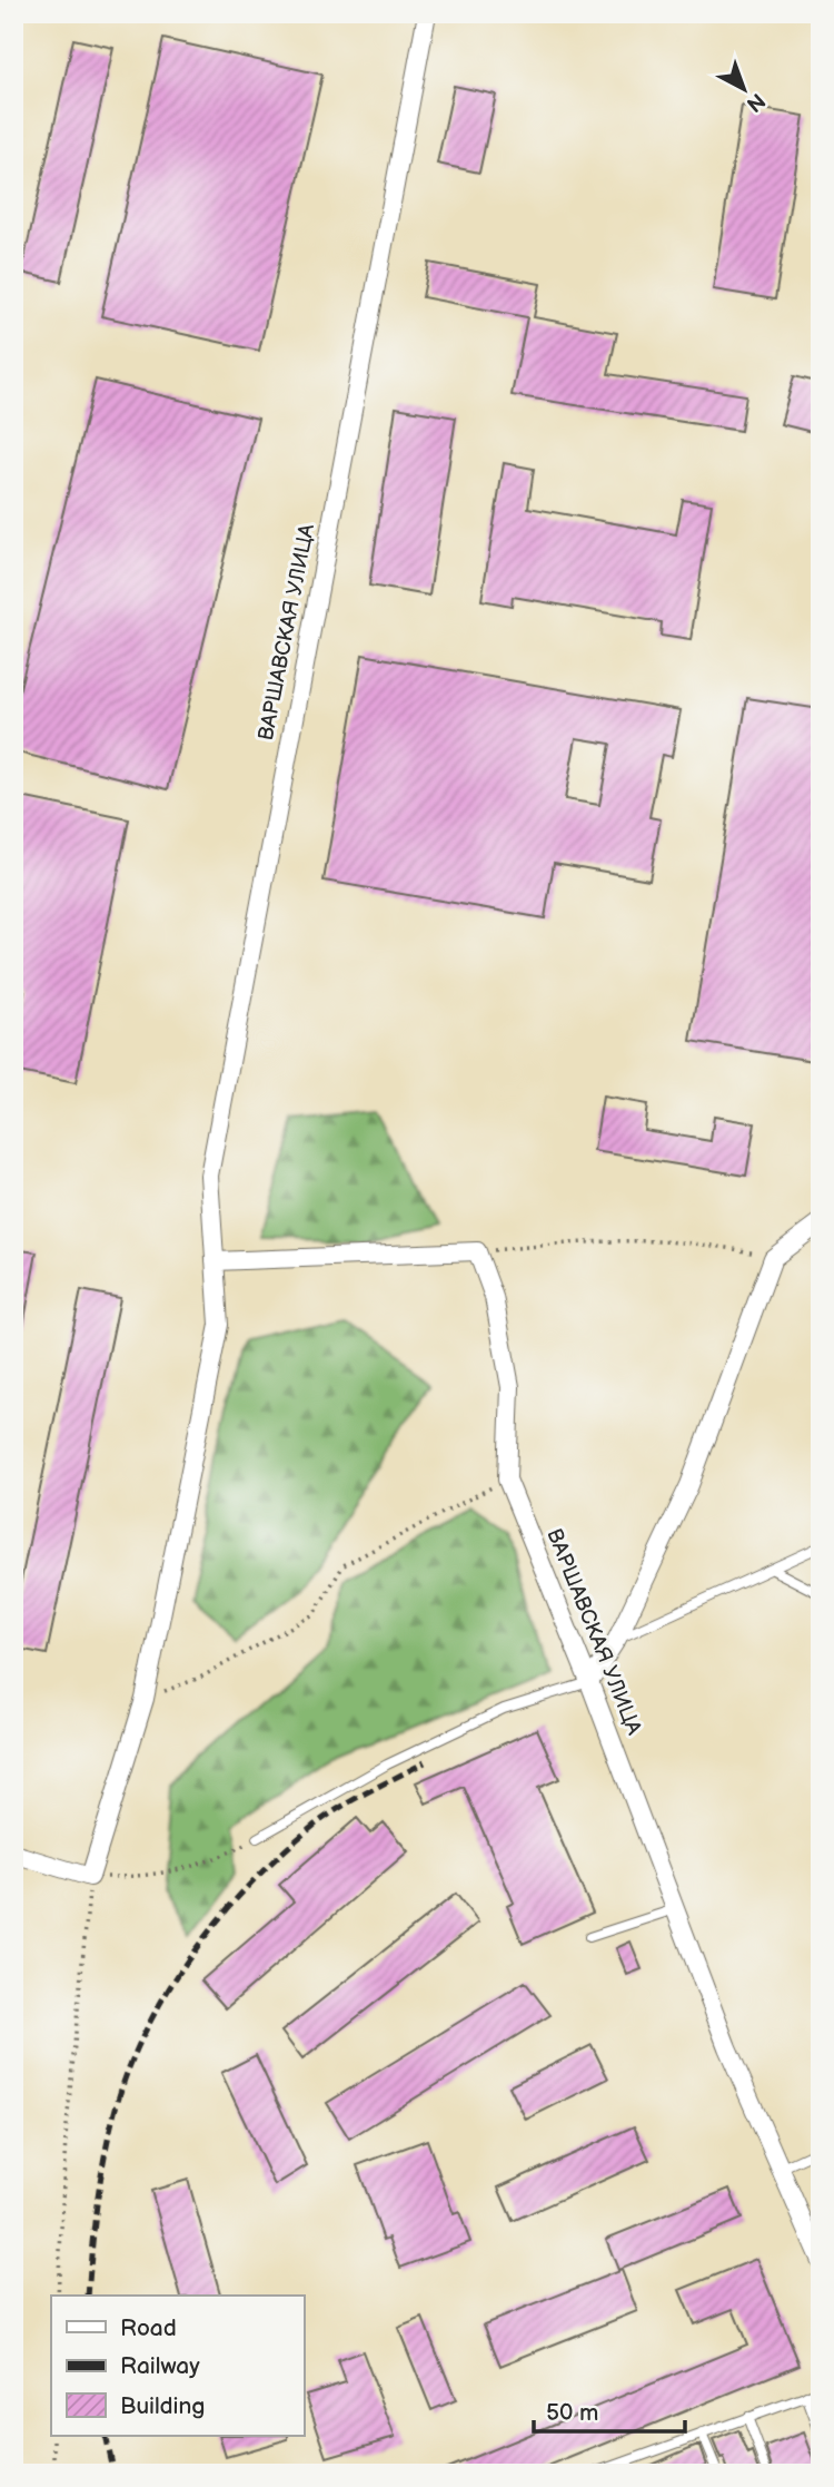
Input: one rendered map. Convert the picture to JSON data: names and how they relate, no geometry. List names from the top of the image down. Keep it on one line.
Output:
{"streets":{"street":["ВАРШАВСКАЯ УЛИЦА"]},"legend":["Road","Railway","Building"],"scale_bar":"50 m","north":"bottom right"}
